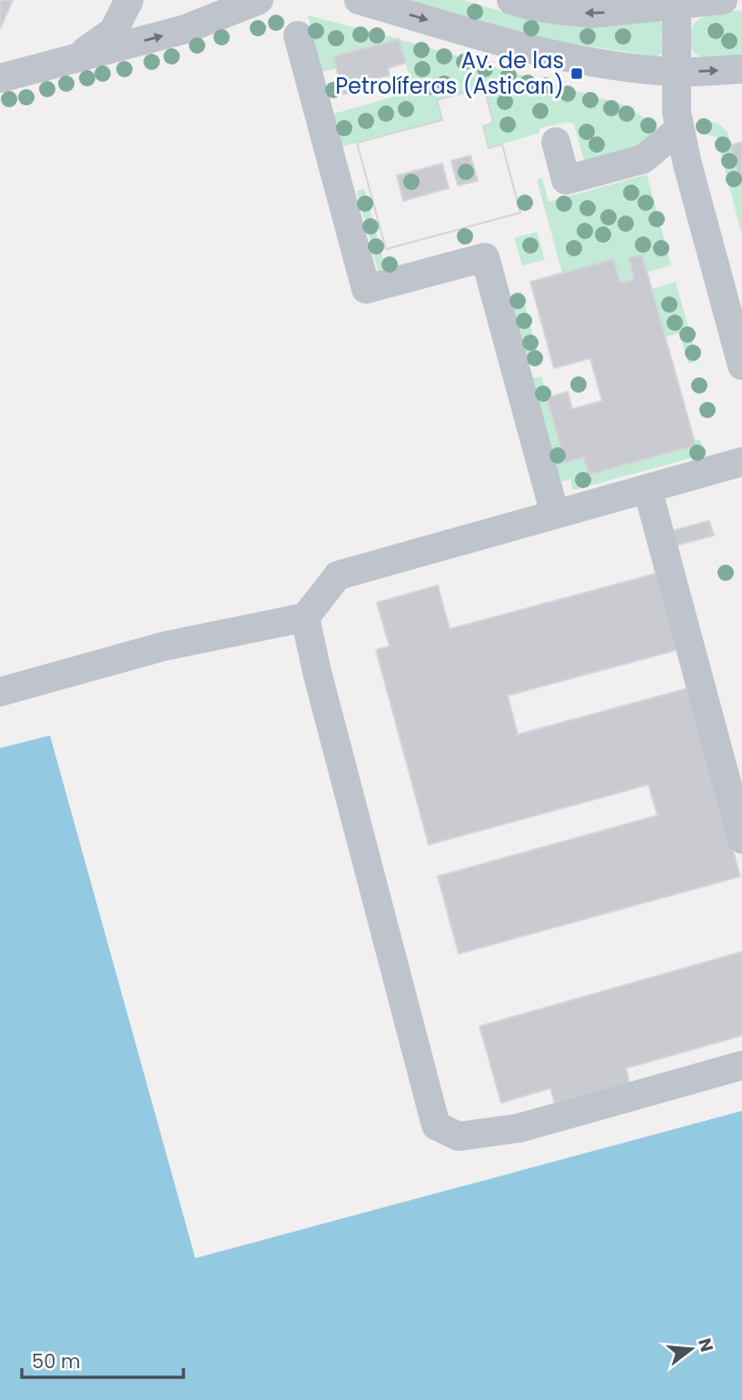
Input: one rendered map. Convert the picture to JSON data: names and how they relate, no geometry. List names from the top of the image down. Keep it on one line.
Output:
{"places":{"transit":["Av. de las Petrolíferas (Astican)"]},"scale_bar":"50 m","north":"right"}
